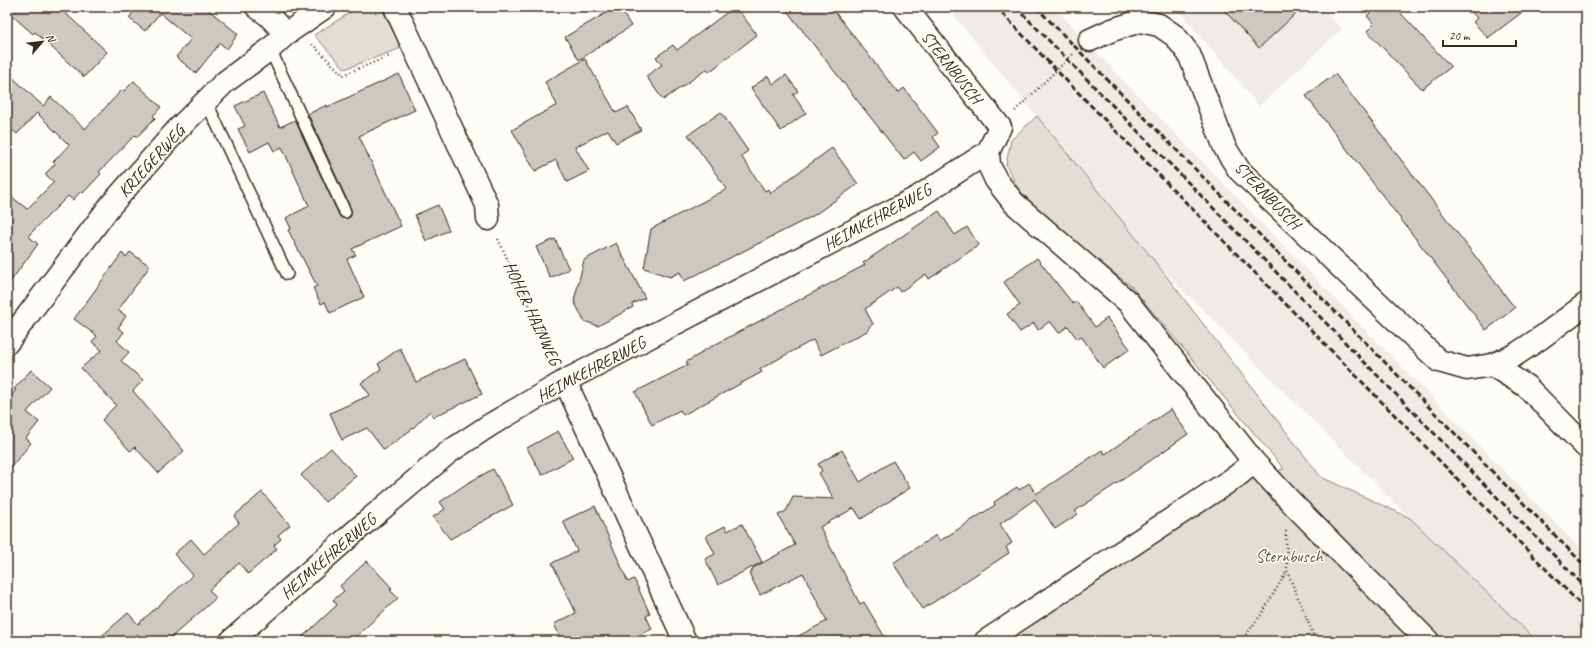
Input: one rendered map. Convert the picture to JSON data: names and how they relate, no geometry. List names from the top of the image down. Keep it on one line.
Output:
{"streets":{"street":["STERNBUSCH","KRIEGERWEG","HEIMKEHRERWEG","HOHER HAINWEG"]},"crossings":[["HEIMKEHRERWEG","HOHER HAINWEG"]],"parks":["Sternbusch"],"scale_bar":"20 m","north":"top right"}
